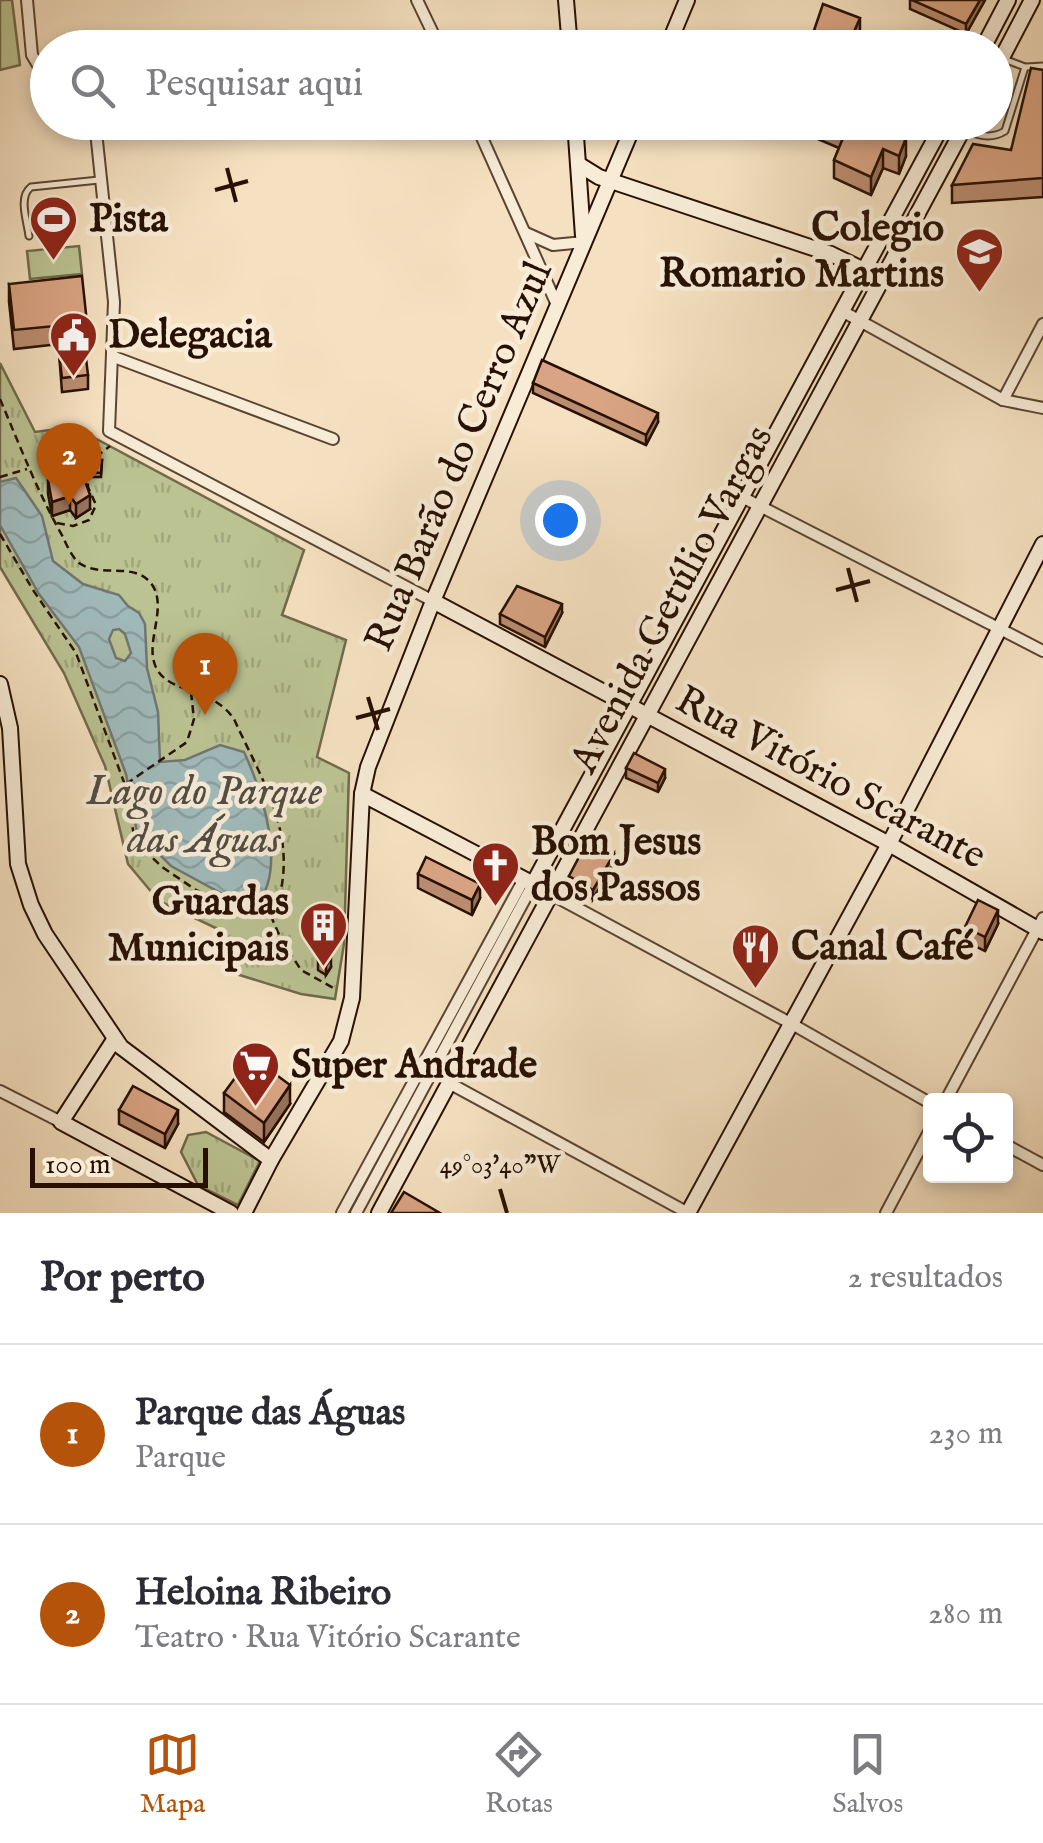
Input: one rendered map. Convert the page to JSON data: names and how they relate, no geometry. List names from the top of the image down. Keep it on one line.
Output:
{"streets":{"main road":["Rua Barão do Cerro Azul","Avenida Getúlio Vargas","Rua Vitório Scarante"]},"crossings":[["Rua Barão do Cerro Azul","Rua Vitório Scarante"],["Avenida Getúlio Vargas","Rua Vitório Scarante"]],"water":["Lago do Parque das Águas"],"places":{"sports":["Pista"],"school or university":["Colegio Romario Martins"],"public building":["Delegacia"],"church":["Bom Jesus dos Passos"],"building":["Guardas Municipais"],"restaurant":["Canal Café"],"supermarket":["Super Andrade"]},"scale_bar":"100 m","page":{"search":"Pesquisar aqui","pins":["2","1"],"scale":"100 m","heading":["Por perto","2 resultados"],"list":[{"mark":"1","name":"Parque das Águas","note":"Parque","value":"230 m"},{"mark":"2","name":"Heloina Ribeiro","note":"Teatro · Rua Vitório Scarante","value":"280 m"}],"nav":["Mapa","Rotas","Salvos"]},"coordinates":["49°03'40\"W"]}
